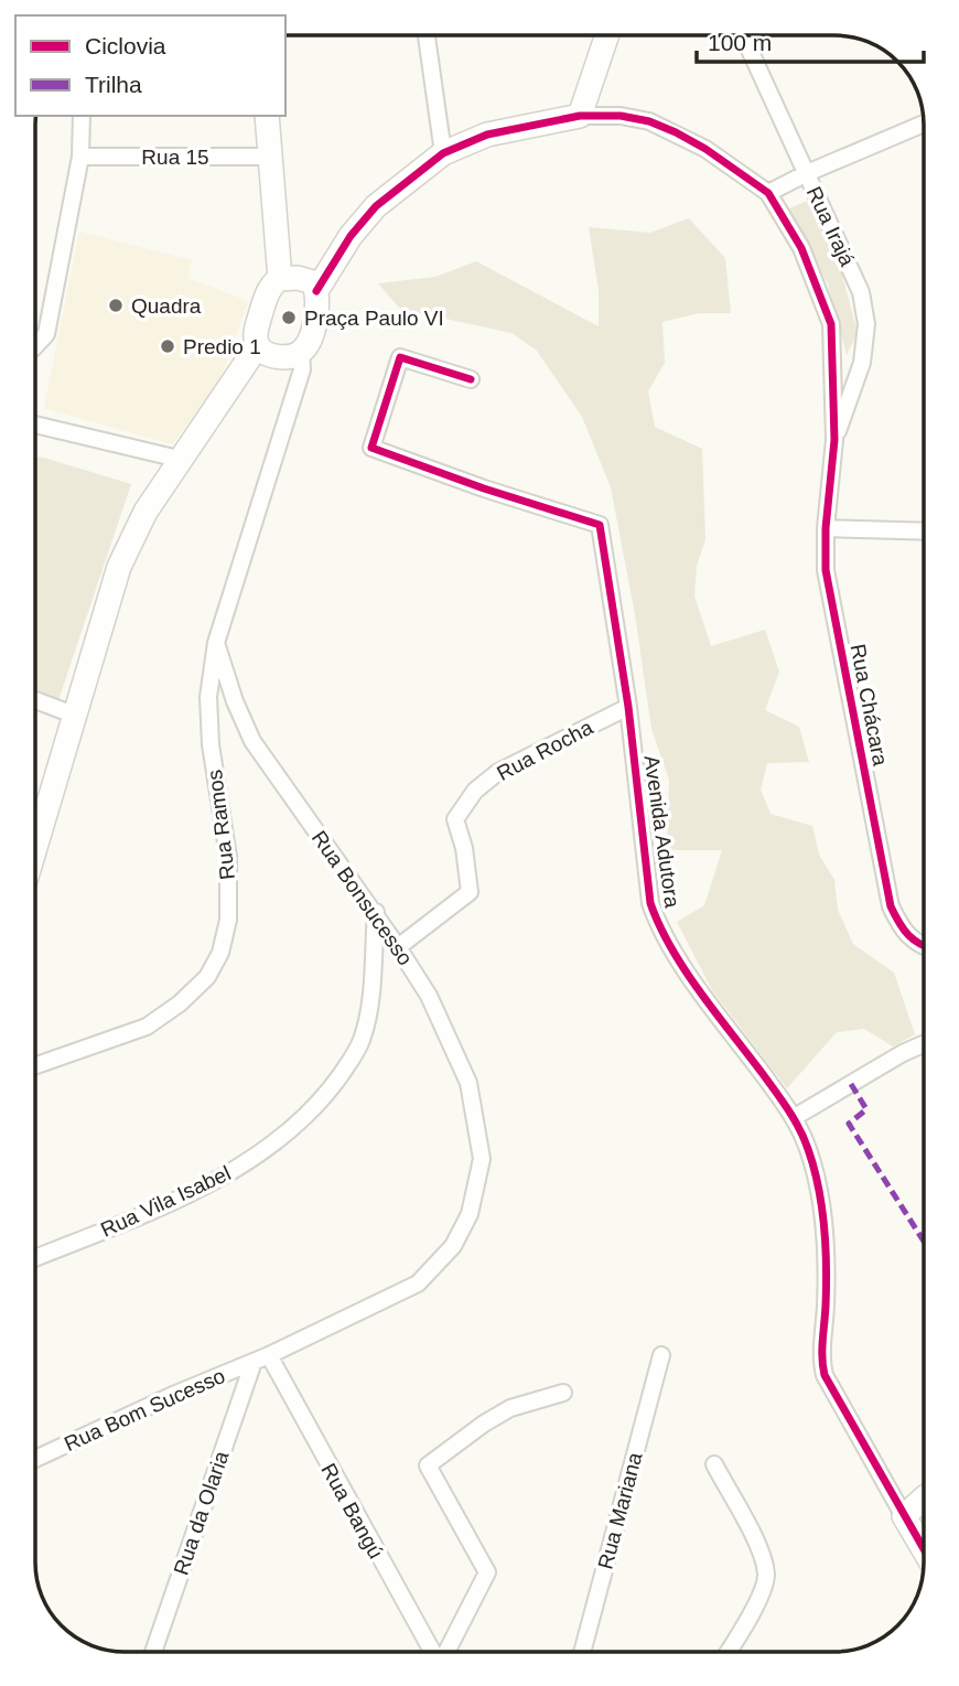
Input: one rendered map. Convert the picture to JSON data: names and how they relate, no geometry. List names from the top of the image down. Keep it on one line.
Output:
{"streets":{"street":["Rua 15","Rua Irajá","Rua Chácara","Rua Rocha","Rua Ramos","Avenida Adutora","Rua Bonsucesso","Rua Vila Isabel","Rua Bom Sucesso","Rua Bangú","Rua Mariana","Rua da Olaria"]},"crossings":[["Rua Irajá","Rua Chácara"],["Rua Rocha","Avenida Adutora"],["Rua Rocha","Rua Bonsucesso"],["Rua Ramos","Rua Bonsucesso"],["Rua Bonsucesso","Rua Vila Isabel"],["Rua Bonsucesso","Rua Bom Sucesso"],["Rua Bonsucesso","Rua Bangú"],["Rua Bonsucesso","Rua da Olaria"],["Rua Bom Sucesso","Rua Bangú"],["Rua Bom Sucesso","Rua da Olaria"],["Rua Bangú","Rua da Olaria"]],"places":["Quadra","Praça Paulo VI","Predio 1"],"legend":["Ciclovia","Trilha"],"scale_bar":"100 m"}
